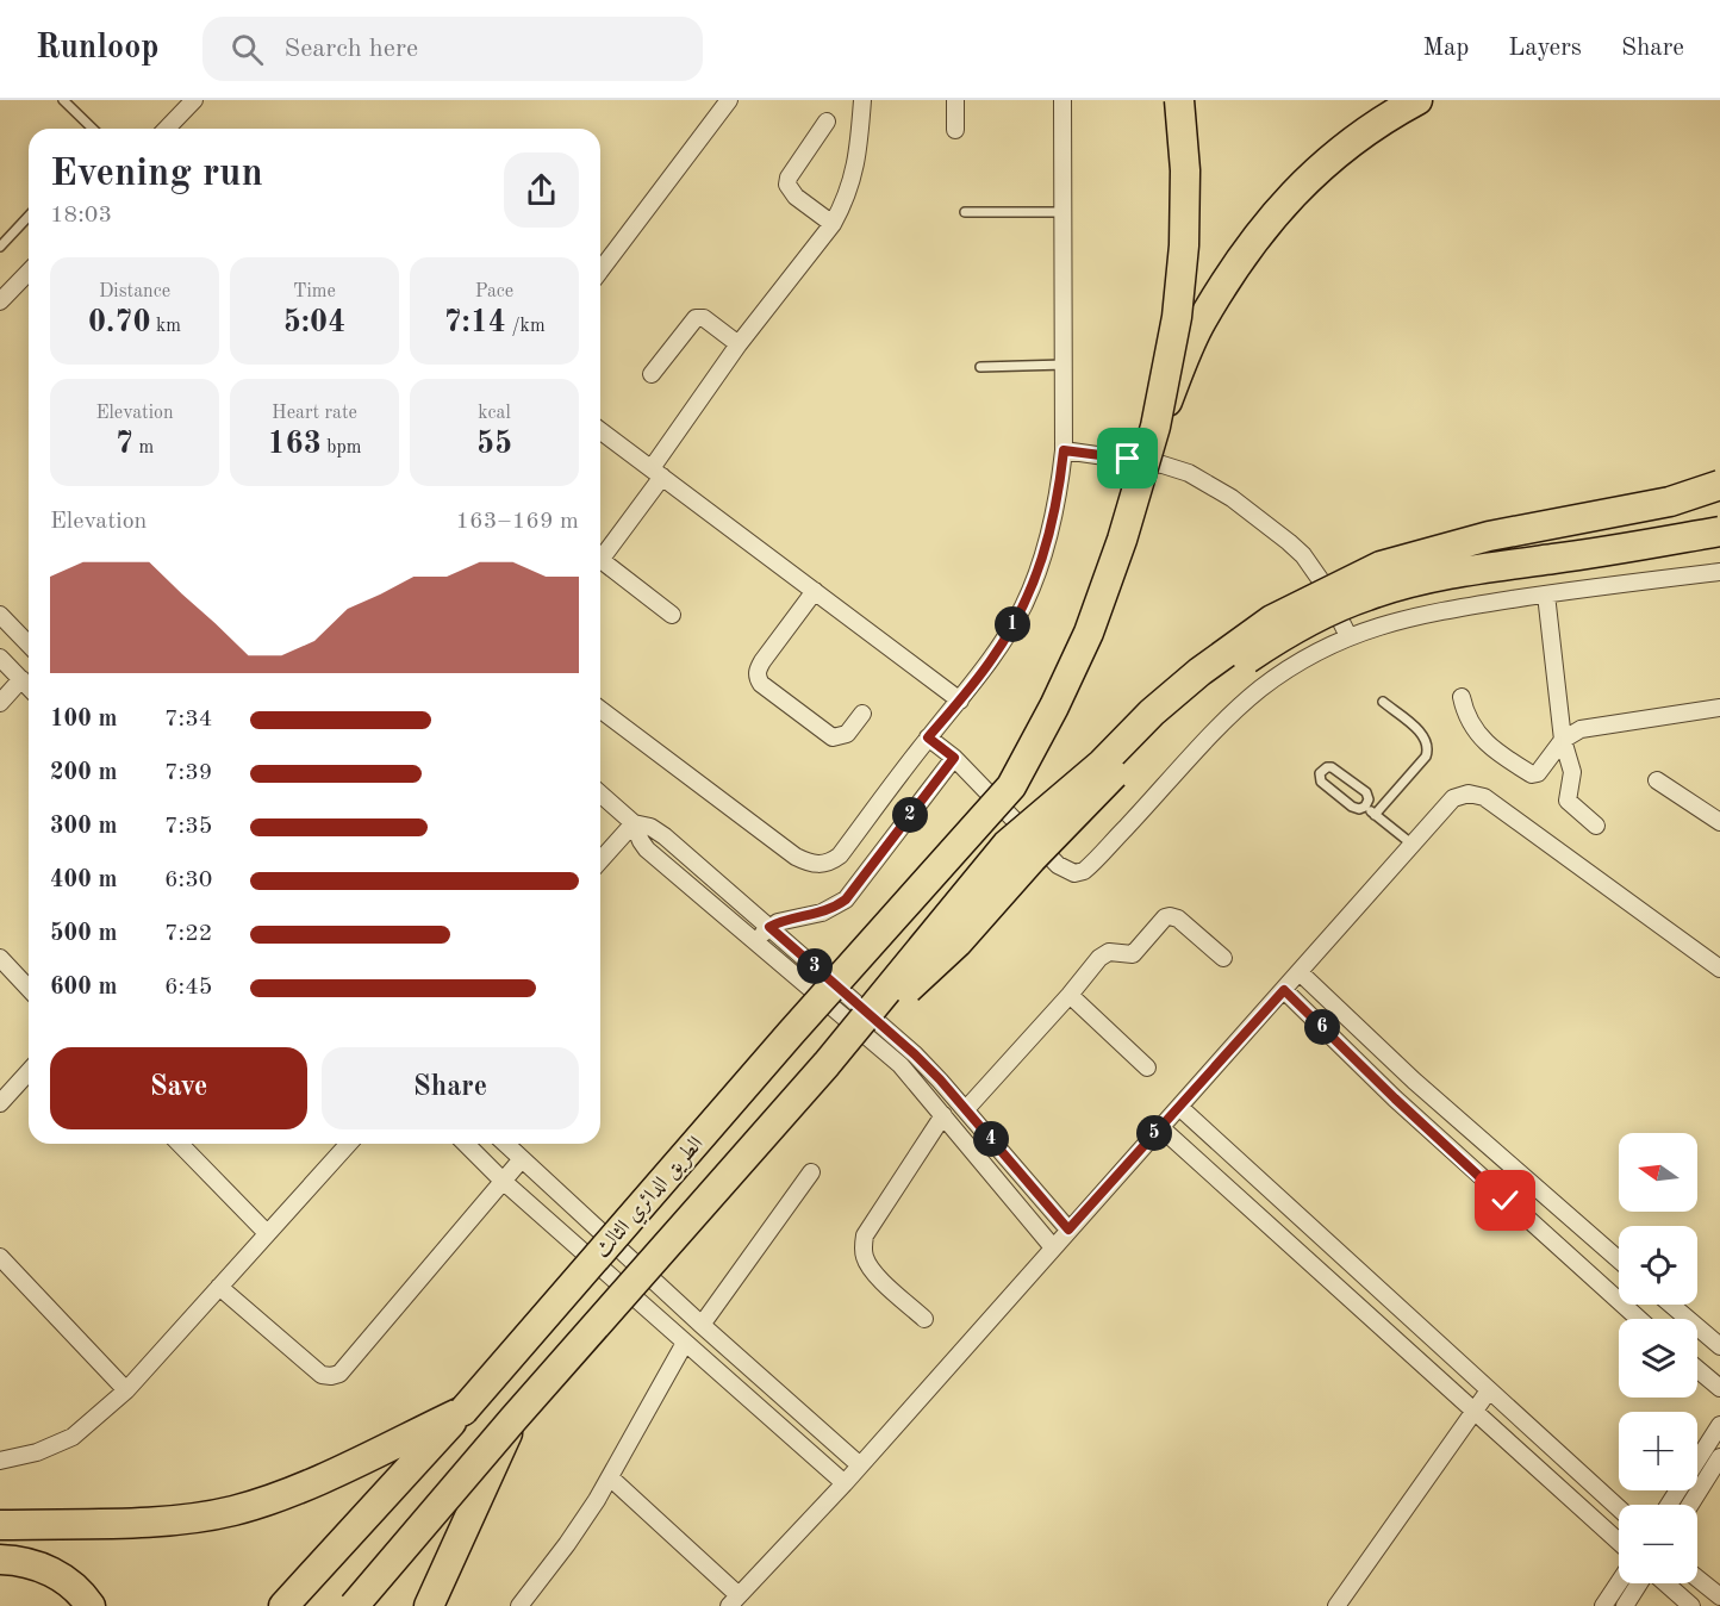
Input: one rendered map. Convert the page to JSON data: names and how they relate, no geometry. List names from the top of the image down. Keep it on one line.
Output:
{"streets":{"highway":["الطريق الدائري الثالث"]},"north":"left","page":{"header":"Runloop","search":"Search here","nav":["Map","Layers","Share"],"heading":["Evening run","18:03"],"stats":[["Distance","0.70 km"],["Time","5:04"],["Pace","7:14 /km"],["Elevation","7 m"],["Heart rate","163 bpm"],["kcal","55"]],"chart":["Elevation","163–169 m"],"pins":["1","2","3","6","5","4"],"list":[{"name":"100 m","note":"7:34"},{"name":"200 m","note":"7:39"},{"name":"300 m","note":"7:35"},{"name":"400 m","note":"6:30"},{"name":"500 m","note":"7:22"},{"name":"600 m","note":"6:45"}],"buttons":["Save","Share"],"map_buttons":["+","−"]}}
